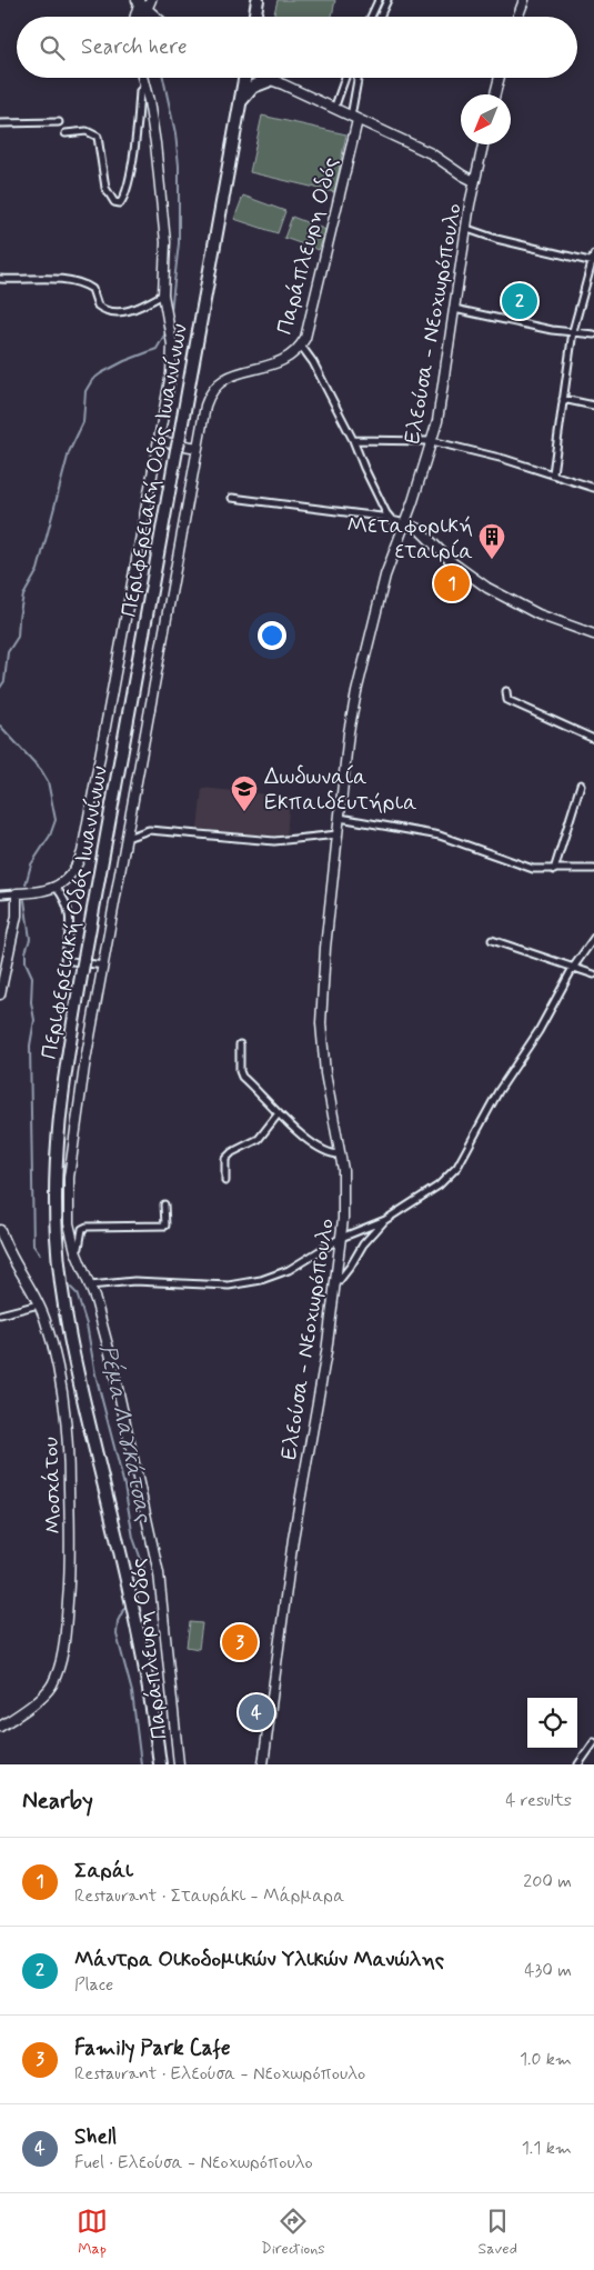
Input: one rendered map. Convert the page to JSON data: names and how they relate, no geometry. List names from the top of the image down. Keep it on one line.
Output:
{"streets":{"highway":["Περιφερειακή Οδός Ιωαννίνων"],"street":["Παράπλευρη Οδός","Ελεούσα - Νεοχωρόπουλο","Μοσχάτου"]},"water":["Ρέμα Λαγκάτσας"],"places":{"building":["Μεταφορική εταιρία"],"school or university":["Δωδωναία Εκπαιδευτήρια"]},"north":"bottom left","page":{"search":"Search here","pins":["2","1","3","4"],"heading":["Nearby","4 results"],"list":[{"mark":"1","name":"Σαράι","note":"Restaurant · Σταυράκι - Μάρμαρα","value":"200 m"},{"mark":"2","name":"Μάντρα Οικοδομικών Υλικών Μανώλης","note":"Place","value":"430 m"},{"mark":"3","name":"Family Park Cafe","note":"Restaurant · Ελεούσα - Νεοχωρόπουλο","value":"1.0 km"},{"mark":"4","name":"Shell","note":"Fuel · Ελεούσα - Νεοχωρόπουλο","value":"1.1 km"}],"nav":["Map","Directions","Saved"]}}
